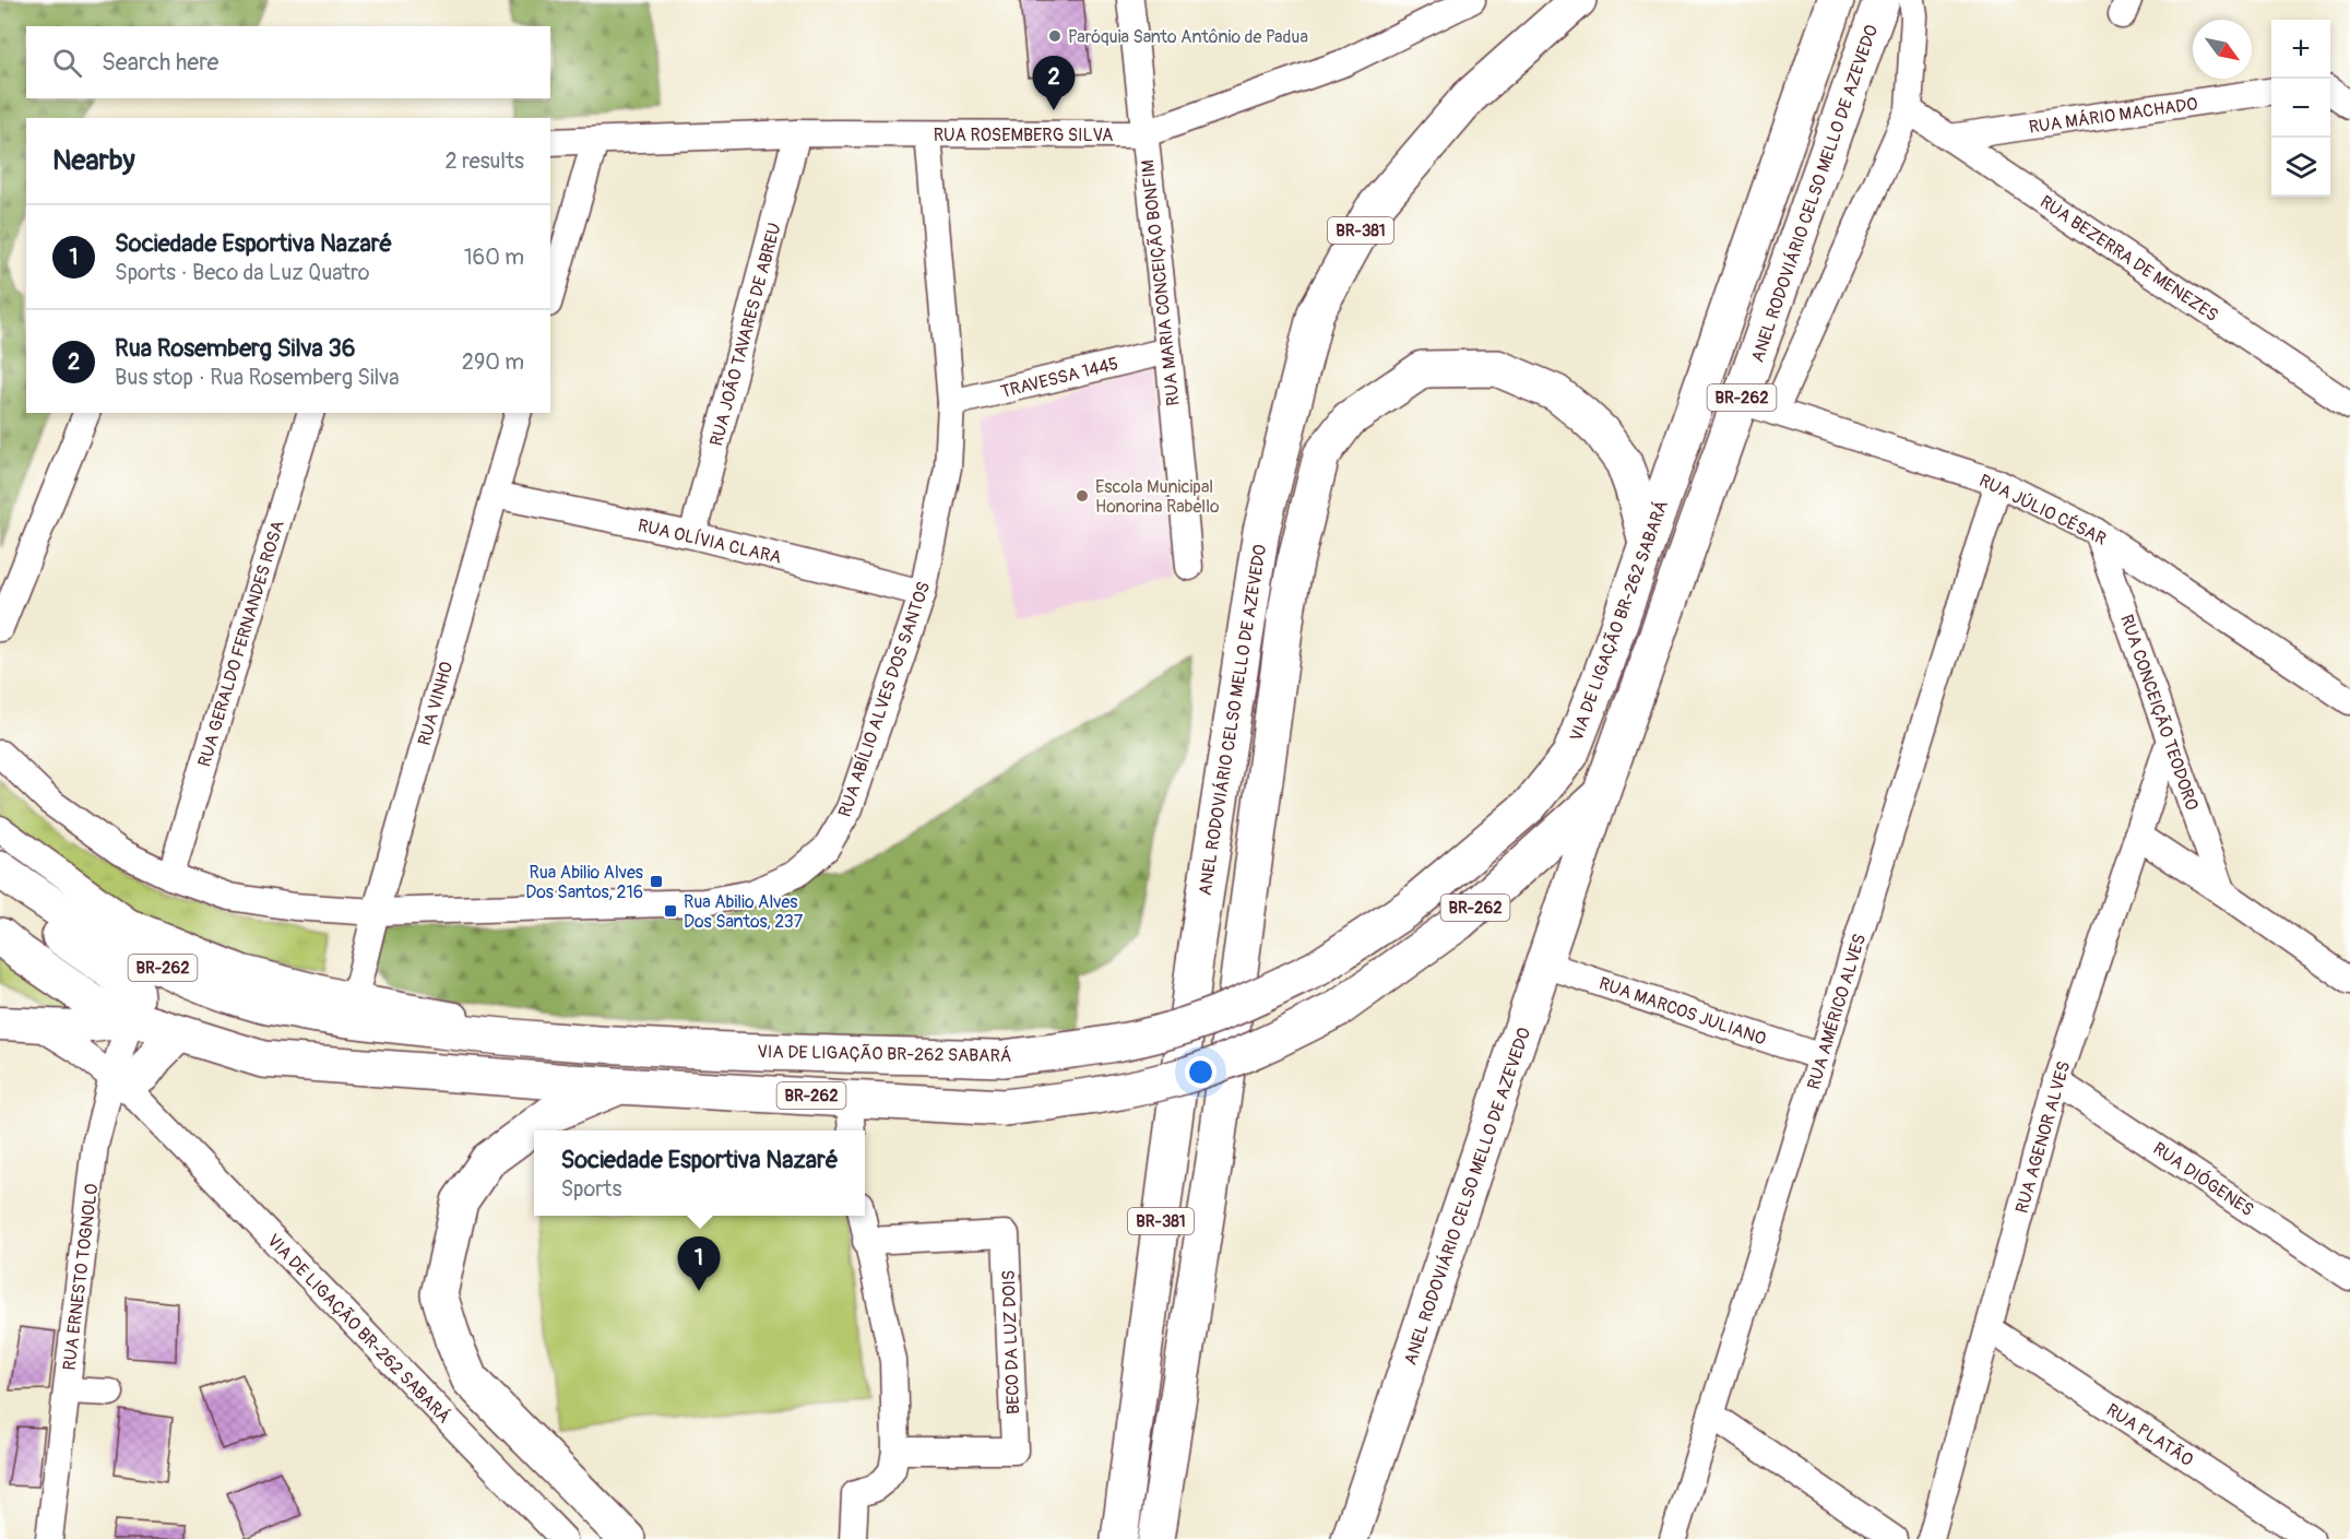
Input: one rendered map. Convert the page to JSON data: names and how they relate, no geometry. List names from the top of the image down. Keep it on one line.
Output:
{"streets":{"highway":["ANEL RODOVIÁRIO CELSO MELLO DE AZEVEDO","BR-381","BR-262","VIA DE LIGAÇÃO BR-262 SABARÁ"],"street":["RUA MÁRIO MACHADO","RUA ROSEMBERG SILVA","RUA BEZERRA DE MENEZES","RUA MARIA CONCEIÇÃO BONFIM","RUA JOÃO TAVARES DE ABREU","TRAVESSA 1445","RUA JÚLIO CÉSAR","RUA OLÍVIA CLARA","RUA GERALDO FERNANDES ROSA","RUA ABÍLIO ALVES DOS SANTOS","RUA VINHO","RUA CONCEIÇÃO TEODORO","RUA MARCOS JULIANO","RUA AMÉRICO ALVES","RUA AGENOR ALVES","RUA DIÓGENES","RUA ERNESTO TOGNOLO","BECO DA LUZ DOIS","RUA PLATÃO"]},"crossings":[["RUA MÁRIO MACHADO","RUA BEZERRA DE MENEZES"],["RUA ROSEMBERG SILVA","RUA MARIA CONCEIÇÃO BONFIM"],["RUA ROSEMBERG SILVA","RUA JOÃO TAVARES DE ABREU"],["RUA ROSEMBERG SILVA","RUA ABÍLIO ALVES DOS SANTOS"],["ANEL RODOVIÁRIO CELSO MELLO DE AZEVEDO","BR-262"],["ANEL RODOVIÁRIO CELSO MELLO DE AZEVEDO","RUA JÚLIO CÉSAR"],["ANEL RODOVIÁRIO CELSO MELLO DE AZEVEDO","RUA MARCOS JULIANO"],["RUA MARIA CONCEIÇÃO BONFIM","TRAVESSA 1445"],["RUA JOÃO TAVARES DE ABREU","RUA OLÍVIA CLARA"],["TRAVESSA 1445","RUA ABÍLIO ALVES DOS SANTOS"],["BR-262","RUA ERNESTO TOGNOLO"],["RUA JÚLIO CÉSAR","RUA CONCEIÇÃO TEODORO"],["RUA JÚLIO CÉSAR","RUA AMÉRICO ALVES"],["RUA OLÍVIA CLARA","RUA ABÍLIO ALVES DOS SANTOS"],["RUA OLÍVIA CLARA","RUA VINHO"],["VIA DE LIGAÇÃO BR-262 SABARÁ","RUA VINHO"],["VIA DE LIGAÇÃO BR-262 SABARÁ","RUA ERNESTO TOGNOLO"],["RUA GERALDO FERNANDES ROSA","RUA ABÍLIO ALVES DOS SANTOS"],["RUA ABÍLIO ALVES DOS SANTOS","RUA VINHO"],["RUA CONCEIÇÃO TEODORO","RUA AGENOR ALVES"],["RUA MARCOS JULIANO","RUA AMÉRICO ALVES"],["RUA AGENOR ALVES","RUA DIÓGENES"],["RUA AGENOR ALVES","RUA PLATÃO"]],"places":{"other":["Paróquia Santo Antônio de Padua","Escola Municipal Honorina Rabello"],"transit":["Rua Abilio Alves Dos Santos, 216","Rua Abilio Alves Dos Santos, 237"]},"north":"bottom right","page":{"map_buttons":["+","−"],"search":"Search here","pins":["2","1"],"heading":["Nearby","2 results"],"list":[{"mark":"1","name":"Sociedade Esportiva Nazaré","note":"Sports · Beco da Luz Quatro","value":"160 m"},{"mark":"2","name":"Rua Rosemberg Silva 36","note":"Bus stop · Rua Rosemberg Silva","value":"290 m"}],"popup":["Sociedade Esportiva Nazaré","Sports"]}}
